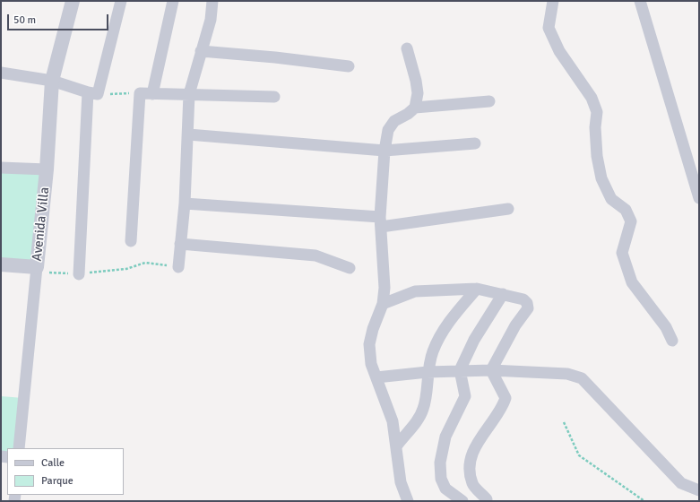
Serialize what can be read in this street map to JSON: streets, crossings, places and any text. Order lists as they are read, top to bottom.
{
  "streets": {
    "street": ["Avenida Villa"]
  },
  "legend": ["Calle", "Parque"],
  "scale_bar": "50 m"
}
